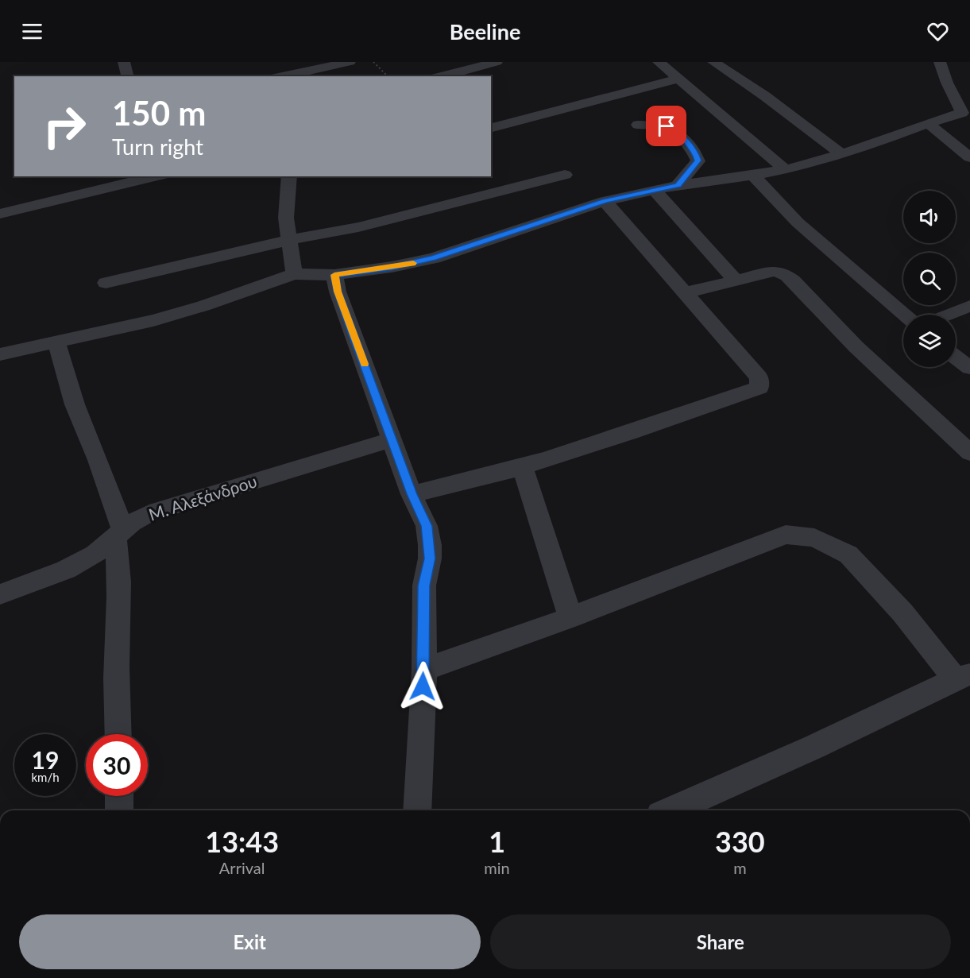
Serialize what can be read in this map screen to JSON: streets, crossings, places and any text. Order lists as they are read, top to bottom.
{
  "streets": {
    "street": ["Μ. Αλεξάνδρου"]
  },
  "page": {
    "header": "Beeline",
    "turn": ["150 m", "Turn right"],
    "speed": "19 km/h",
    "limit": "30",
    "eta": [
      "13:43",
      "Arrival",
      "1",
      "min",
      "330",
      "m"
    ],
    "buttons": ["Exit", "Share"]
  }
}
